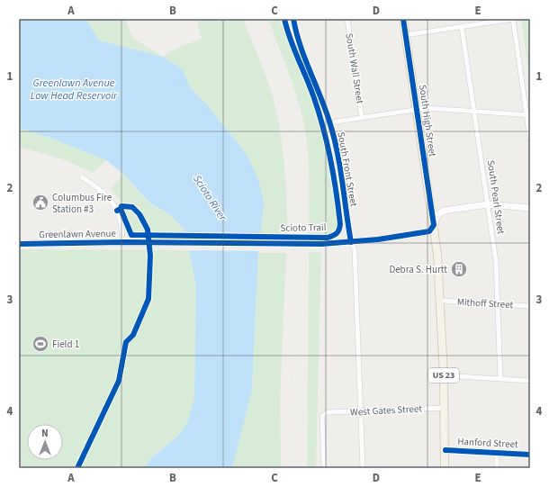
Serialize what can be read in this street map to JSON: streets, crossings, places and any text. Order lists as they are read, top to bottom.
{
  "streets": {
    "main road": ["South High Street", "Greenlawn Avenue", "US 23"],
    "street": [
      "South Wall Street",
      "South Front Street",
      "South Pearl Street",
      "Mithoff Street",
      "West Gates Street",
      "Hanford Street"
    ],
    "cycle path": ["Scioto Trail"]
  },
  "crossings": [
    ["South High Street", "Greenlawn Avenue"],
    ["South High Street", "Mithoff Street"],
    ["South High Street", "West Gates Street"],
    ["South High Street", "Hanford Street"],
    ["South Front Street", "Greenlawn Avenue"],
    ["South Front Street", "West Gates Street"],
    ["South Pearl Street", "Mithoff Street"]
  ],
  "water": ["Greenlawn Avenue Low Head Reservoir", "Scioto River"],
  "places": {
    "public building": ["Columbus Fire Station #3"],
    "building": ["Debra S. Hurtt"],
    "sports": ["Field 1"]
  },
  "north": "top",
  "grid": {
    "columns": [
      "A",
      "B",
      "C",
      "D",
      "E"
    ],
    "rows": [
      "1",
      "2",
      "3",
      "4"
    ]
  }
}
